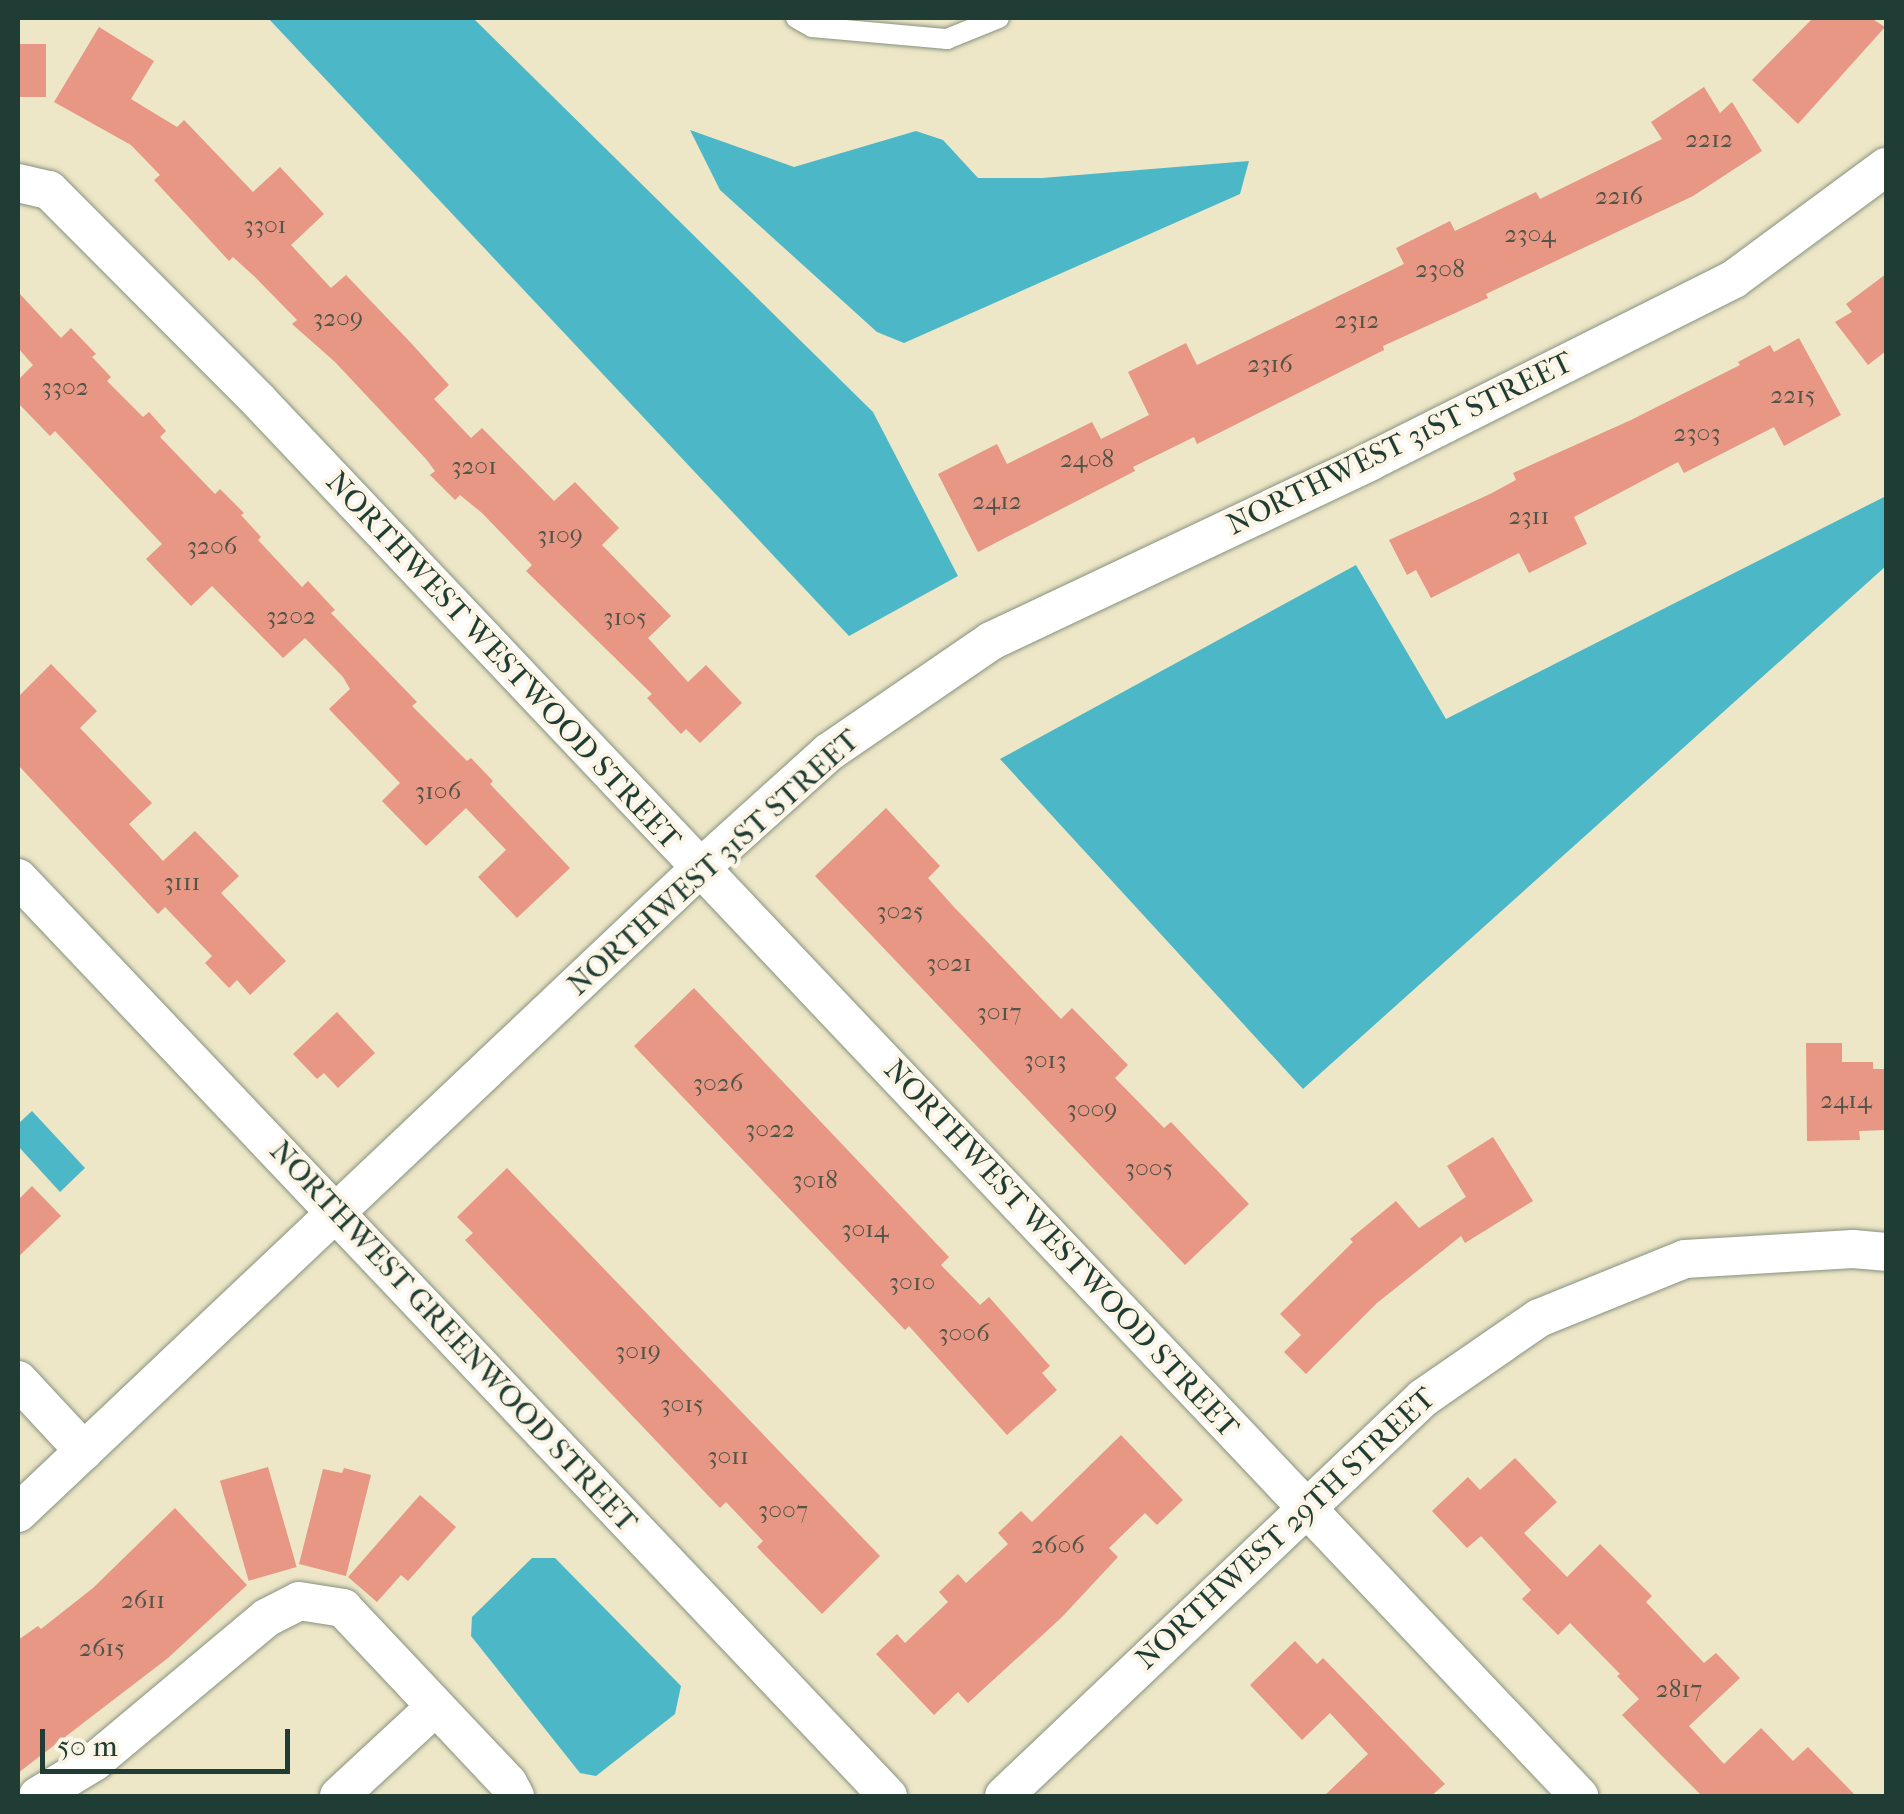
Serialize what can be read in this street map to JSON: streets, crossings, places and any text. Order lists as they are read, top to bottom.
{
  "streets": {
    "street": [
      "NORTHWEST 31ST STREET",
      "NORTHWEST WESTWOOD STREET",
      "NORTHWEST GREENWOOD STREET",
      "NORTHWEST 29TH STREET"
    ]
  },
  "crossings": [
    ["NORTHWEST 31ST STREET", "NORTHWEST WESTWOOD STREET"],
    ["NORTHWEST 31ST STREET", "NORTHWEST GREENWOOD STREET"],
    ["NORTHWEST WESTWOOD STREET", "NORTHWEST 29TH STREET"]
  ],
  "house_numbers": [
    "2212",
    "2216",
    "3301",
    "2304",
    "2308",
    "3209",
    "2312",
    "2316",
    "3302",
    "2215",
    "2303",
    "2408",
    "3201",
    "2412",
    "2311",
    "3109",
    "3206",
    "3202",
    "3105",
    "3106",
    "3111",
    "3025",
    "3021",
    "3017",
    "3013",
    "3026",
    "2414",
    "3009",
    "3022",
    "3005",
    "3018",
    "3014",
    "3010",
    "3006",
    "3019",
    "3015",
    "3011",
    "3007",
    "2606",
    "2611",
    "2615",
    "2817"
  ],
  "scale_bar": "50 m"
}
